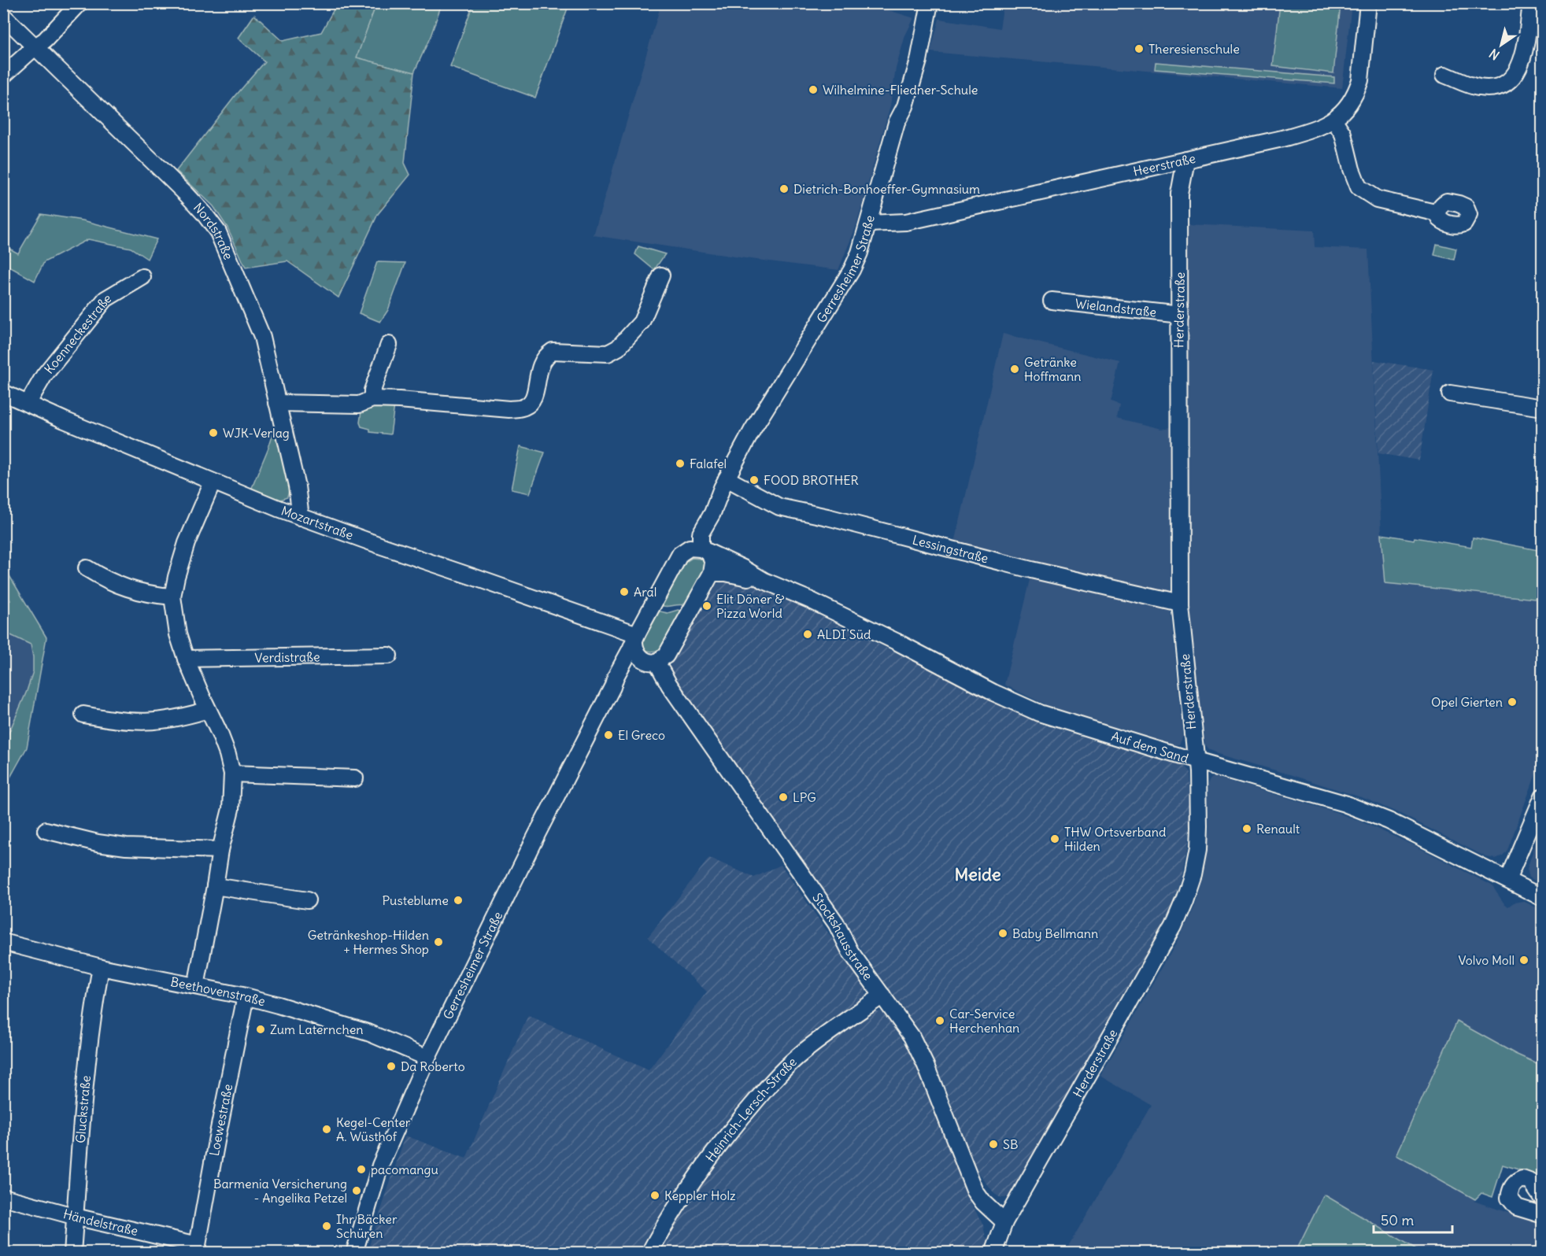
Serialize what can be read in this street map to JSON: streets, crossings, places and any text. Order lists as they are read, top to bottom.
{
  "streets": {
    "street": [
      "Heerstraße",
      "Nordstraße",
      "Gerresheimer Straße",
      "Wielandstraße",
      "Herderstraße",
      "Koenneckestraße",
      "Mozartstraße",
      "Lessingstraße",
      "Verdistraße",
      "Auf dem Sand",
      "Stockshausstraße",
      "Beethovenstraße",
      "Gluckstraße",
      "Heinrich-Lersch-Straße",
      "Loewestraße",
      "Händelstraße"
    ]
  },
  "crossings": [
    ["Heerstraße", "Gerresheimer Straße"],
    ["Heerstraße", "Herderstraße"],
    ["Nordstraße", "Mozartstraße"],
    ["Gerresheimer Straße", "Mozartstraße"],
    ["Gerresheimer Straße", "Lessingstraße"],
    ["Gerresheimer Straße", "Auf dem Sand"],
    ["Gerresheimer Straße", "Stockshausstraße"],
    ["Gerresheimer Straße", "Beethovenstraße"],
    ["Wielandstraße", "Herderstraße"],
    ["Herderstraße", "Lessingstraße"],
    ["Herderstraße", "Auf dem Sand"],
    ["Herderstraße", "Stockshausstraße"],
    ["Koenneckestraße", "Mozartstraße"],
    ["Stockshausstraße", "Heinrich-Lersch-Straße"],
    ["Beethovenstraße", "Gluckstraße"],
    ["Beethovenstraße", "Loewestraße"],
    ["Gluckstraße", "Händelstraße"],
    ["Loewestraße", "Händelstraße"]
  ],
  "districts": ["Meide"],
  "places": [
    "Theresienschule",
    "Wilhelmine-Fliedner-Schule",
    "Dietrich-Bonhoeffer-Gymnasium",
    "Getränke Hoffmann",
    "WJK-Verlag",
    "Falafel",
    "FOOD BROTHER",
    "Aral",
    "Elit Döner & Pizza World",
    "ALDI Süd",
    "Opel Gierten",
    "El Greco",
    "LPG",
    "Renault",
    "THW Ortsverband Hilden",
    "Pusteblume",
    "Baby Bellmann",
    "Getränkeshop-Hilden + Hermes Shop",
    "Volvo Moll",
    "Car-Service Herchenhan",
    "Zum Laternchen",
    "Da Roberto",
    "Kegel-Center A. Wüsthof",
    "SB",
    "pacomangu",
    "Barmenia Versicherung - Angelika Petzel",
    "Keppler Holz",
    "Ihr Bäcker Schüren"
  ],
  "scale_bar": "50 m",
  "north": "bottom left"
}
